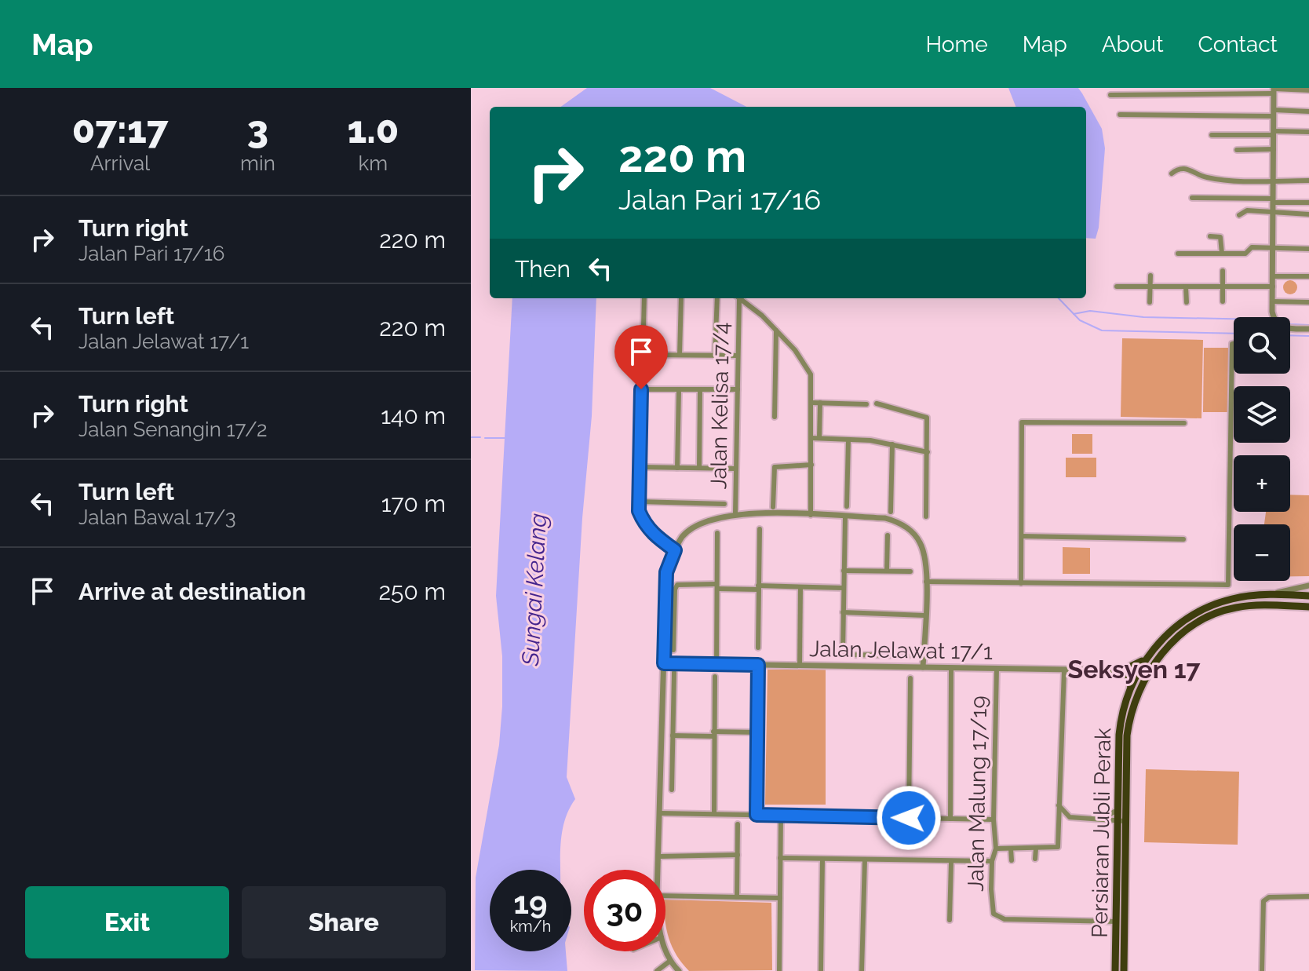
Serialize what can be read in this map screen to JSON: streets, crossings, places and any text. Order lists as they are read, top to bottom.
{
  "streets": {
    "main road": ["Persiaran Jubli Perak"],
    "street": ["Jalan Kelisa 17/4", "Jalan Jelawat 17/1", "Jalan Malung 17/19"]
  },
  "crossings": [
    ["Jalan Jelawat 17/1", "Jalan Malung 17/19"],
    ["Jalan Jelawat 17/1", "Persiaran Jubli Perak"],
    ["Jalan Malung 17/19", "Persiaran Jubli Perak"]
  ],
  "districts": ["Seksyen 17"],
  "water": ["Sungai Kelang"],
  "page": {
    "header": "Map",
    "nav": [
      "Home",
      "Map",
      "About",
      "Contact"
    ],
    "eta": [
      "07:17",
      "Arrival",
      "3",
      "min",
      "1.0",
      "km"
    ],
    "turn": ["220 m", "Jalan Pari 17/16"],
    "list": [
      {
        "name": "Turn right",
        "note": "Jalan Pari 17/16",
        "value": "220 m"
      },
      {
        "name": "Turn left",
        "note": "Jalan Jelawat 17/1",
        "value": "220 m"
      },
      {
        "name": "Turn right",
        "note": "Jalan Senangin 17/2",
        "value": "140 m"
      },
      {
        "name": "Turn left",
        "note": "Jalan Bawal 17/3",
        "value": "170 m"
      },
      {
        "name": "Arrive at destination",
        "value": "250 m"
      }
    ],
    "then": "Then",
    "map_buttons": ["+", "−"],
    "speed": "19 km/h",
    "limit": "30",
    "buttons": ["Exit", "Share"]
  }
}
